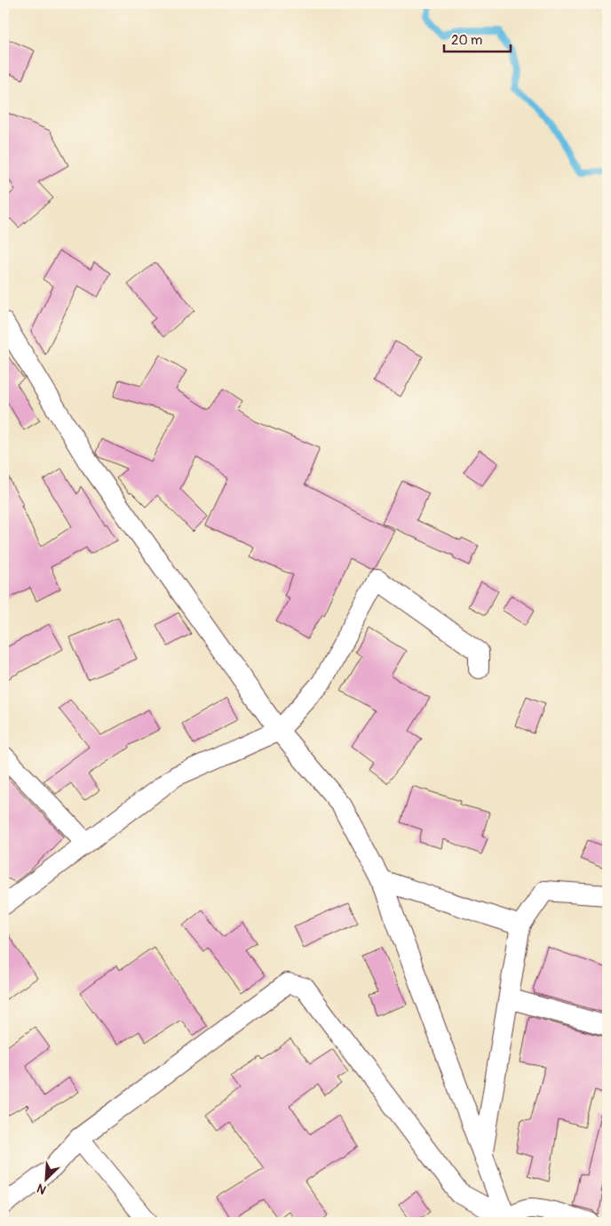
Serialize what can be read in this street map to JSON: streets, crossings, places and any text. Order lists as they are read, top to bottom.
{
  "scale_bar": "20 m",
  "north": "bottom left"
}
